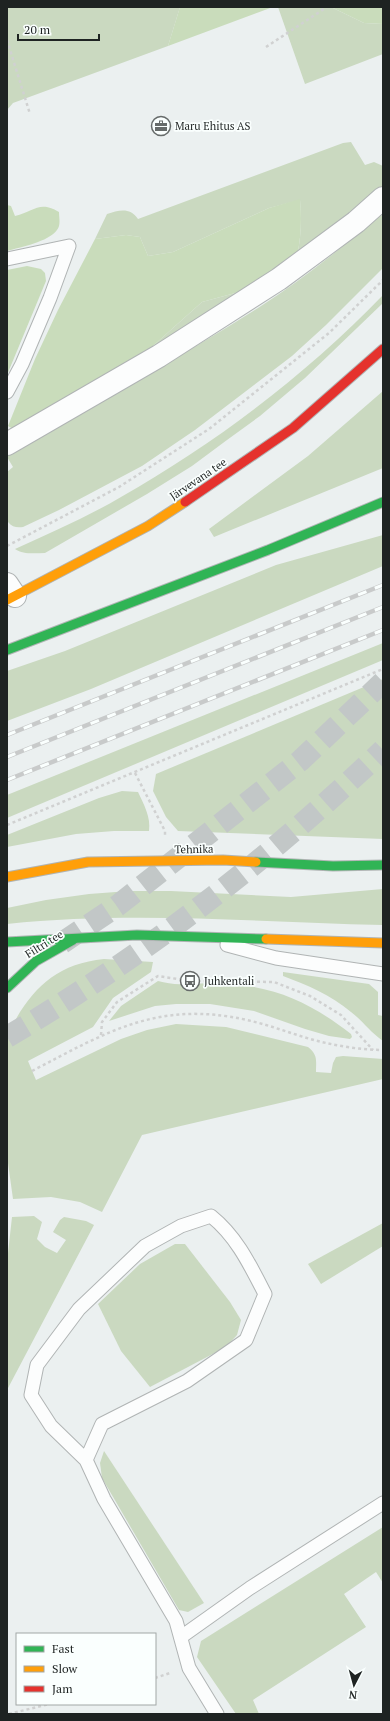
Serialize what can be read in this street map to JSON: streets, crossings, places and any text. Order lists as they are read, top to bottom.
{
  "streets": {
    "main road": ["Järvevana tee", "Tehnika", "Filtri tee"]
  },
  "places": {
    "office": ["Maru Ehitus AS"],
    "bus stop": ["Juhkentali"]
  },
  "legend": ["Fast", "Slow", "Jam"],
  "scale_bar": "20 m",
  "north": "bottom"
}
